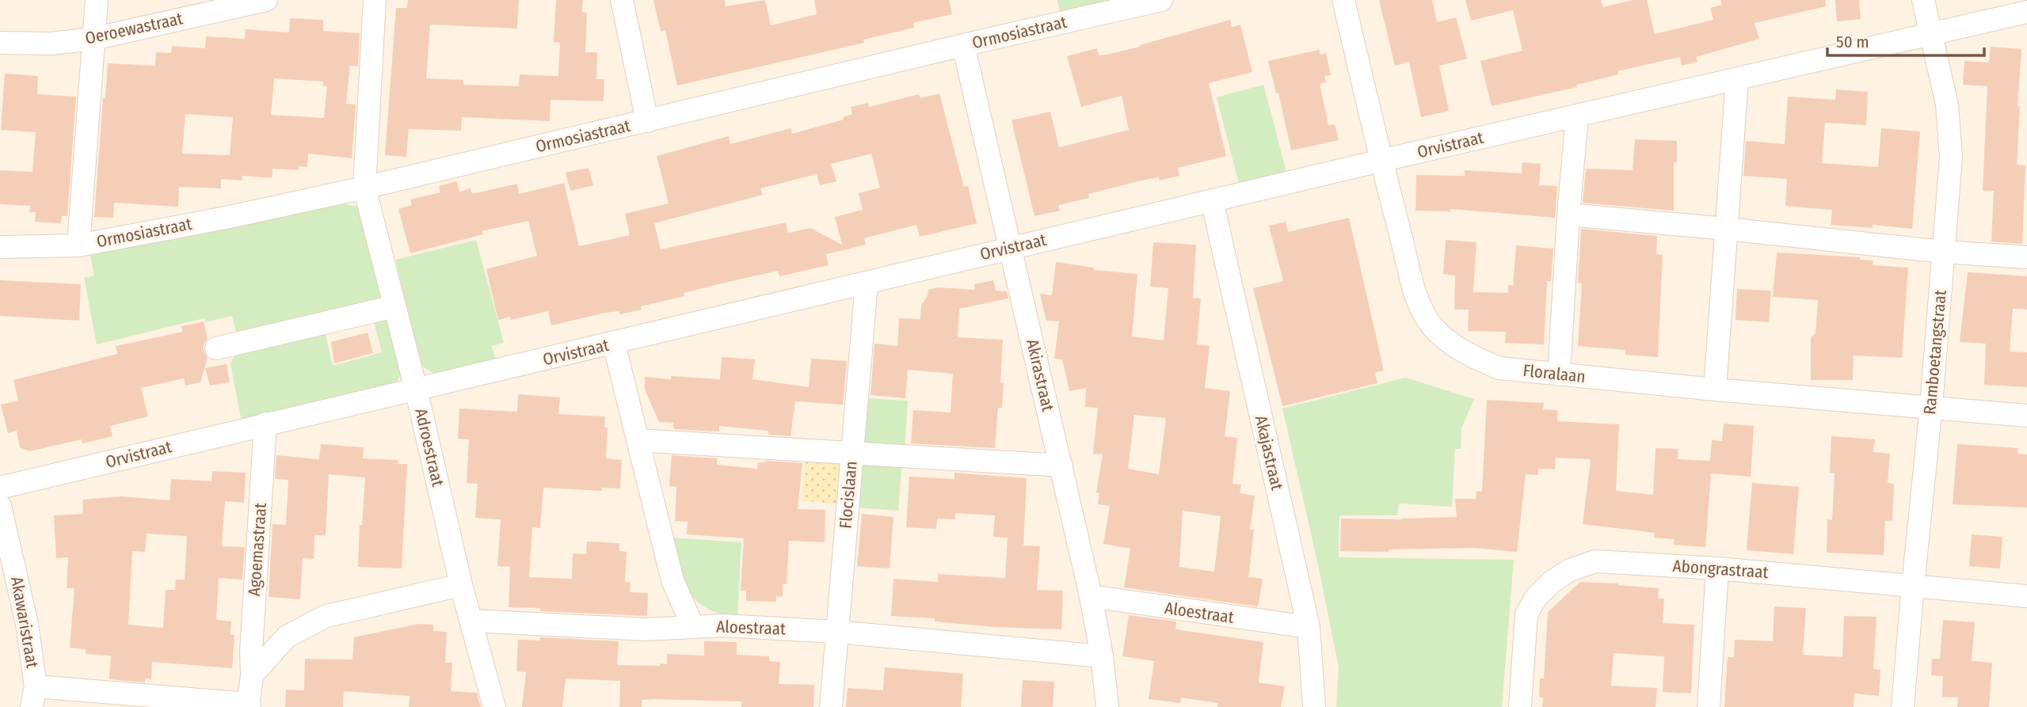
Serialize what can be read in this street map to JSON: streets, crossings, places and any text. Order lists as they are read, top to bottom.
{
  "streets": {
    "street": [
      "Oeroewastraat",
      "Ormosiastraat",
      "Orvistraat",
      "Ramboetangstraat",
      "Floralaan",
      "Akirastraat",
      "Adroestraat",
      "Akajastraat",
      "Flocislaan",
      "Agoemastraat",
      "Abongrastraat",
      "Aloestraat",
      "Akawaristraat"
    ]
  },
  "crossings": [
    ["Ormosiastraat", "Akirastraat"],
    ["Ormosiastraat", "Adroestraat"],
    ["Orvistraat", "Ramboetangstraat"],
    ["Orvistraat", "Floralaan"],
    ["Orvistraat", "Akirastraat"],
    ["Orvistraat", "Adroestraat"],
    ["Orvistraat", "Akajastraat"],
    ["Orvistraat", "Flocislaan"],
    ["Orvistraat", "Agoemastraat"],
    ["Orvistraat", "Aloestraat"],
    ["Ramboetangstraat", "Floralaan"],
    ["Ramboetangstraat", "Abongrastraat"],
    ["Akirastraat", "Aloestraat"],
    ["Akajastraat", "Aloestraat"],
    ["Flocislaan", "Aloestraat"]
  ],
  "scale_bar": "50 m"
}
